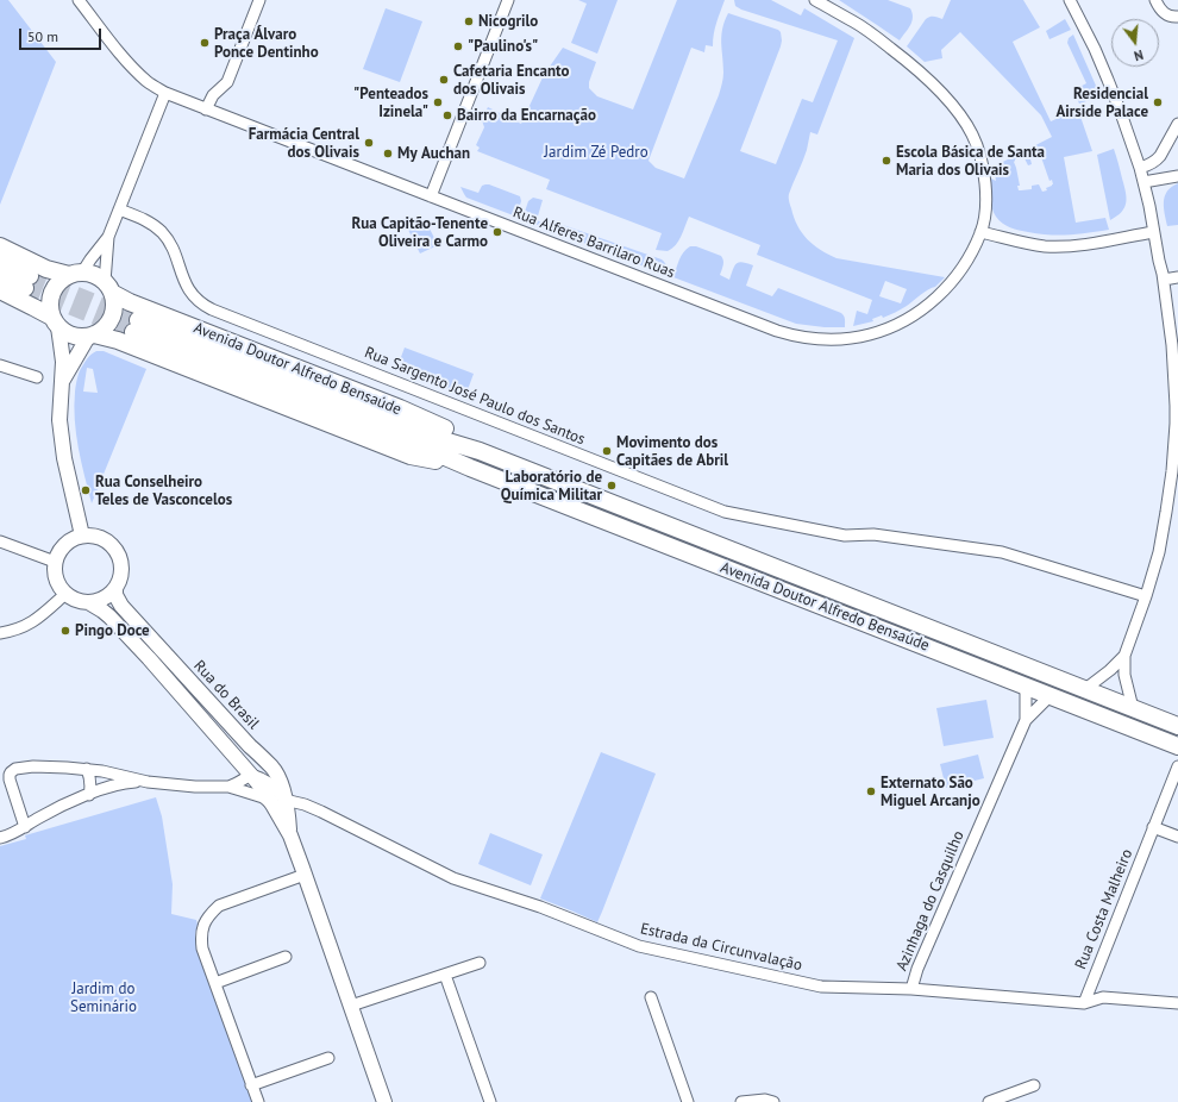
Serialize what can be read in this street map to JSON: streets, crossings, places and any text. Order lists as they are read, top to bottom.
{
  "streets": {
    "highway": ["Avenida Doutor Alfredo Bensaúde"],
    "main road": ["Rua do Brasil"],
    "street": [
      "Rua Alferes Barrilaro Ruas",
      "Rua Sargento José Paulo dos Santos",
      "Azinhaga do Casquilho",
      "Rua Costa Malheiro",
      "Estrada da Circunvalação"
    ]
  },
  "crossings": [
    ["Avenida Doutor Alfredo Bensaúde", "Azinhaga do Casquilho"],
    ["Rua do Brasil", "Estrada da Circunvalação"],
    ["Azinhaga do Casquilho", "Estrada da Circunvalação"],
    ["Rua Costa Malheiro", "Estrada da Circunvalação"]
  ],
  "parks": ["Jardim Zé Pedro", "Jardim do Seminário"],
  "places": [
    "Nicogrilo",
    "Praça Álvaro Ponce Dentinho",
    "\"Paulino's\"",
    "Cafetaria Encanto dos Olivais",
    "\"Penteados Izinela\"",
    "Residencial Airside Palace",
    "Bairro da Encarnação",
    "Farmácia Central dos Olivais",
    "My Auchan",
    "Escola Básica de Santa Maria dos Olivais",
    "Rua Capitão-Tenente Oliveira e Carmo",
    "Movimento dos Capitães de Abril",
    "Laboratório de Química Militar",
    "Rua Conselheiro Teles de Vasconcelos",
    "Pingo Doce",
    "Externato São Miguel Arcanjo"
  ],
  "scale_bar": "50 m",
  "north": "bottom"
}
